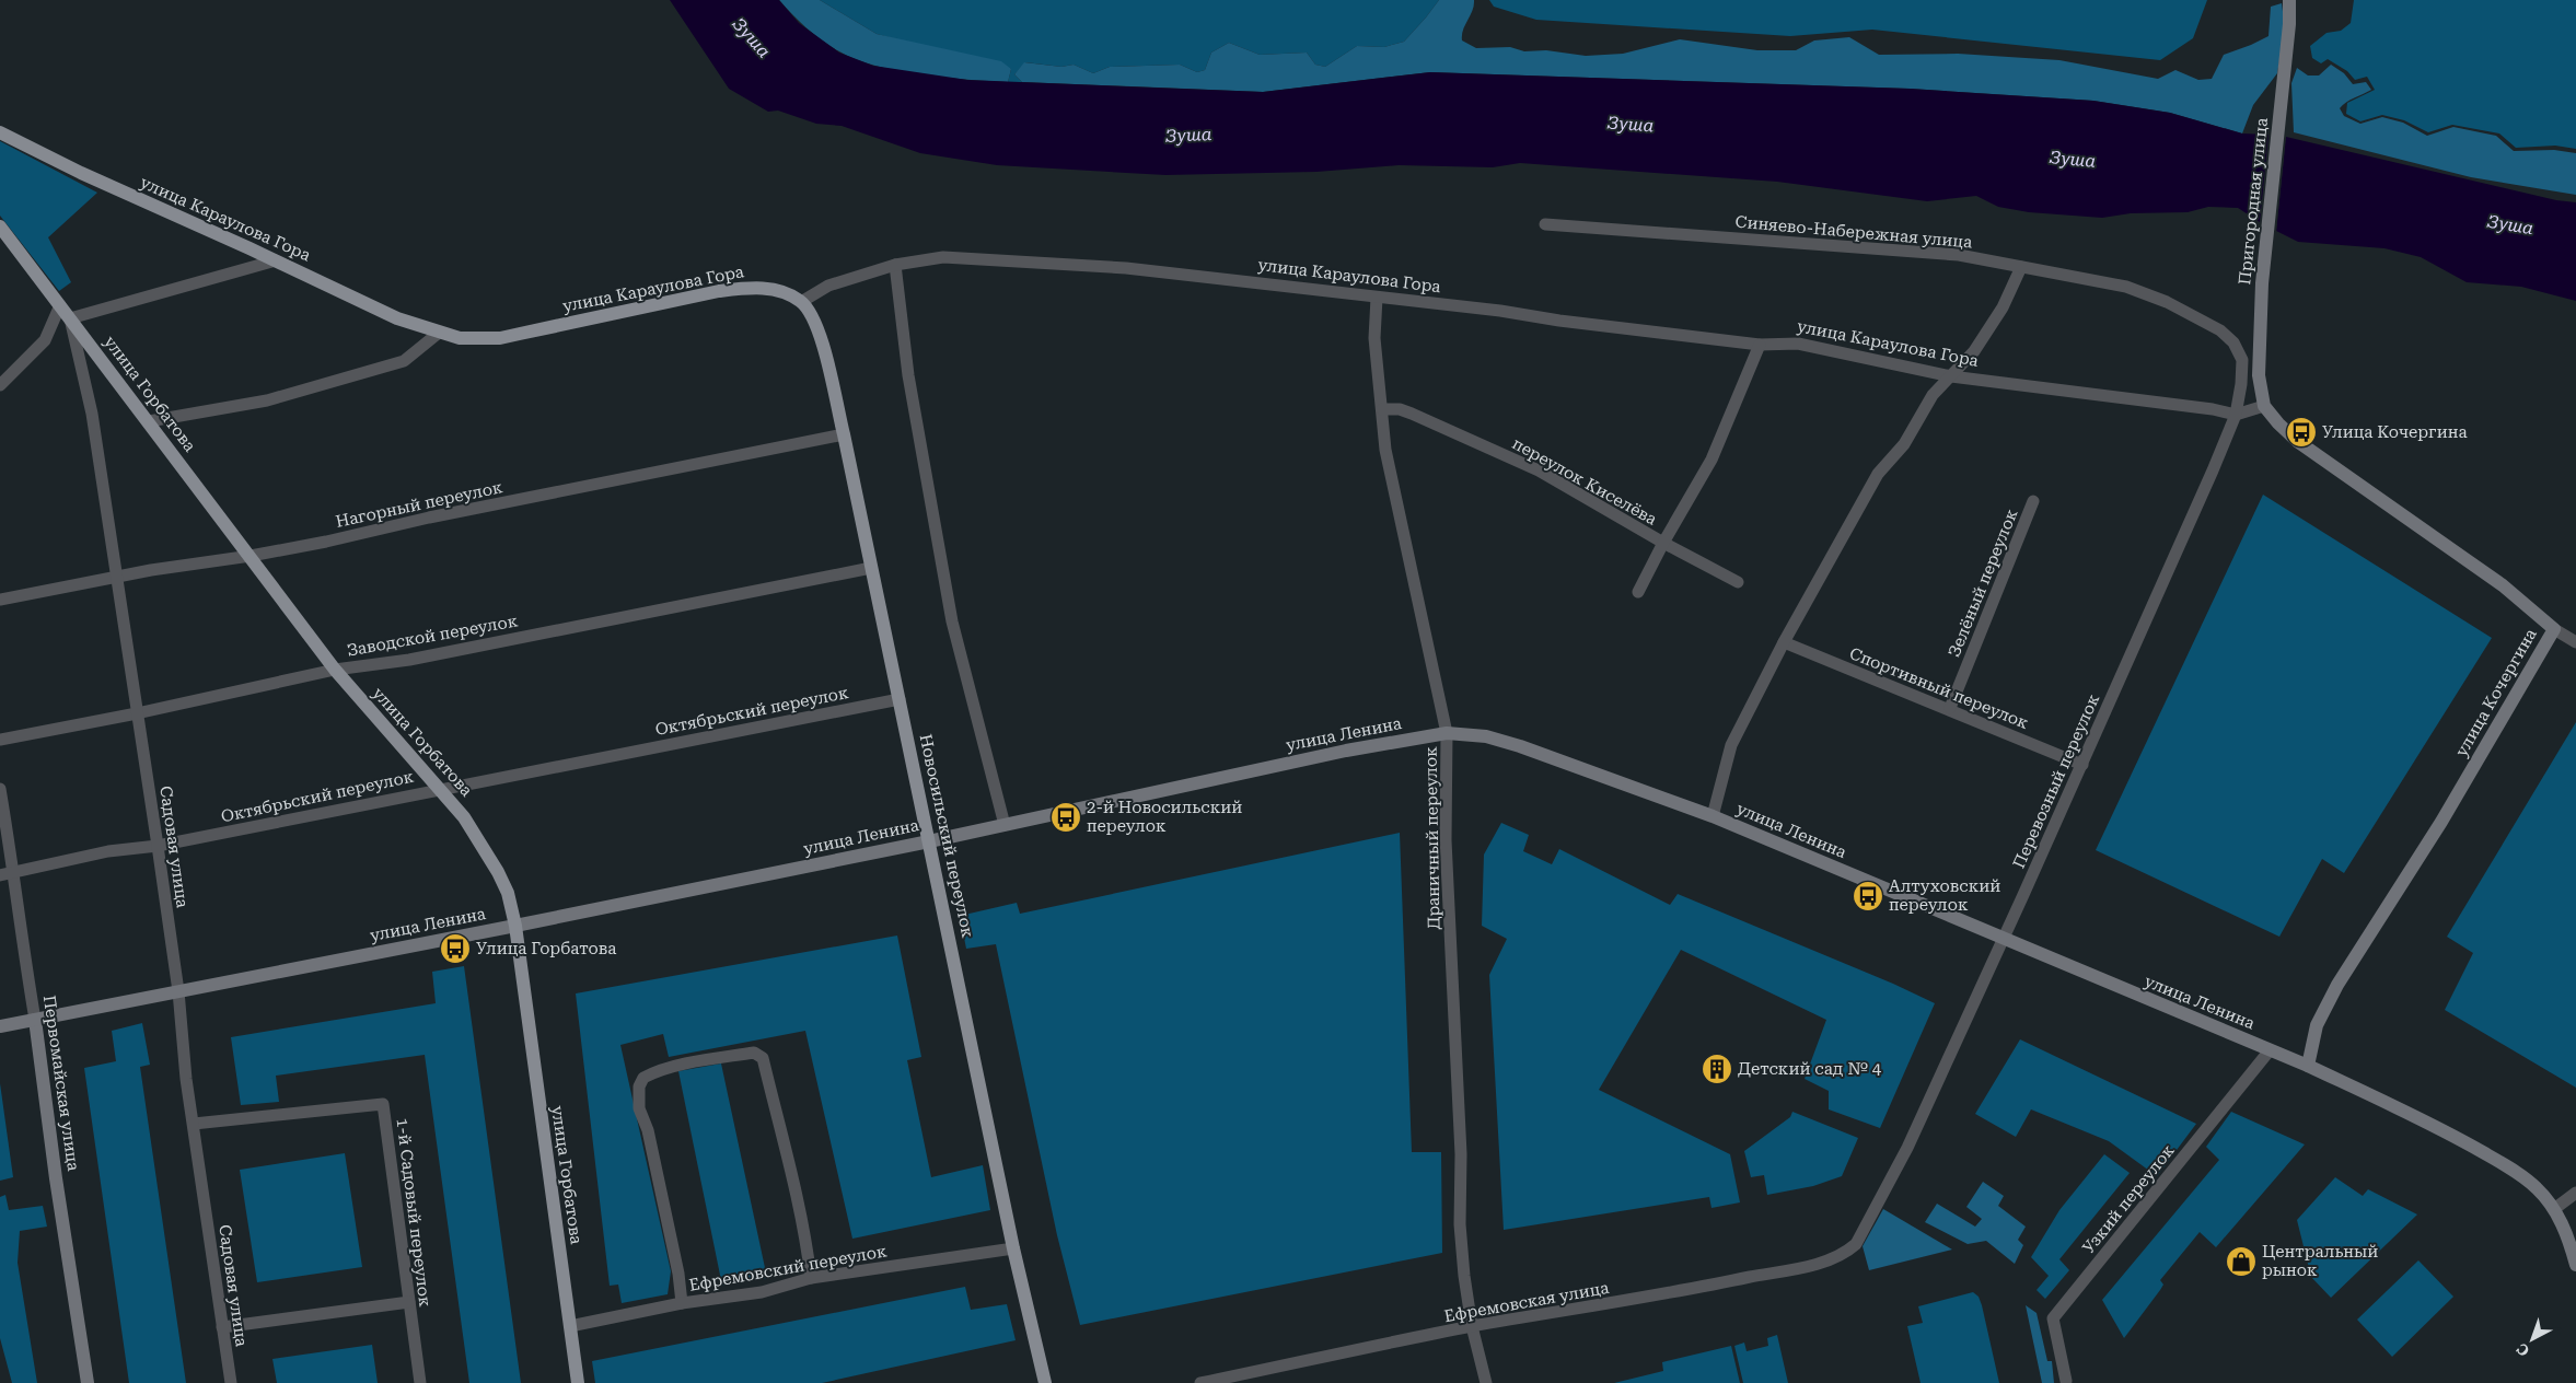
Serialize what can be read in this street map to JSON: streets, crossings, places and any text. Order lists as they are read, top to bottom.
{
  "streets": {
    "main road": [
      "Пригородная улица",
      "улица Караулова Гора",
      "улица Горбатова",
      "улица Кочергина",
      "улица Ленина",
      "Новосильский переулок",
      "Первомайская улица"
    ],
    "street": [
      "Синяево-Набережная улица",
      "переулок Киселёва",
      "Нагорный переулок",
      "Зелёный переулок",
      "Заводской переулок",
      "Спортивный переулок",
      "Октябрьский переулок",
      "Перевозный переулок",
      "Драничный переулок",
      "Садовая улица",
      "Узкий переулок",
      "1-й Садовый переулок",
      "Ефремовский переулок",
      "Ефремовская улица"
    ]
  },
  "crossings": [
    ["Пригородная улица", "улица Караулова Гора"],
    ["Пригородная улица", "улица Кочергина"],
    ["улица Караулова Гора", "Синяево-Набережная улица"],
    ["улица Караулова Гора", "улица Кочергина"],
    ["улица Караулова Гора", "Перевозный переулок"],
    ["улица Караулова Гора", "Новосильский переулок"],
    ["улица Караулова Гора", "Драничный переулок"],
    ["Синяево-Набережная улица", "Перевозный переулок"],
    ["улица Горбатова", "Нагорный переулок"],
    ["улица Горбатова", "Заводской переулок"],
    ["улица Горбатова", "Октябрьский переулок"],
    ["улица Горбатова", "улица Ленина"],
    ["улица Горбатова", "Садовая улица"],
    ["улица Горбатова", "Ефремовский переулок"],
    ["переулок Киселёва", "Драничный переулок"],
    ["Нагорный переулок", "Новосильский переулок"],
    ["Нагорный переулок", "Садовая улица"],
    ["Зелёный переулок", "Спортивный переулок"],
    ["Заводской переулок", "Новосильский переулок"],
    ["Заводской переулок", "Садовая улица"],
    ["Спортивный переулок", "Перевозный переулок"],
    ["улица Кочергина", "улица Ленина"],
    ["Октябрьский переулок", "Новосильский переулок"],
    ["Октябрьский переулок", "Садовая улица"],
    ["Октябрьский переулок", "Первомайская улица"],
    ["улица Ленина", "Перевозный переулок"],
    ["улица Ленина", "Новосильский переулок"],
    ["улица Ленина", "Драничный переулок"],
    ["улица Ленина", "Садовая улица"],
    ["улица Ленина", "Первомайская улица"],
    ["улица Ленина", "Узкий переулок"],
    ["Перевозный переулок", "Ефремовская улица"],
    ["Новосильский переулок", "Ефремовский переулок"],
    ["Драничный переулок", "Ефремовская улица"],
    ["Садовая улица", "1-й Садовый переулок"]
  ],
  "water": ["Зуша"],
  "places": {
    "bus stop": [
      "Улица Кочергина",
      "2-й Новосильский переулок",
      "Алтуховский переулок",
      "Улица Горбатова"
    ],
    "building": ["Детский сад № 4"],
    "shop": ["Центральный рынок"]
  },
  "north": "bottom left"
}
